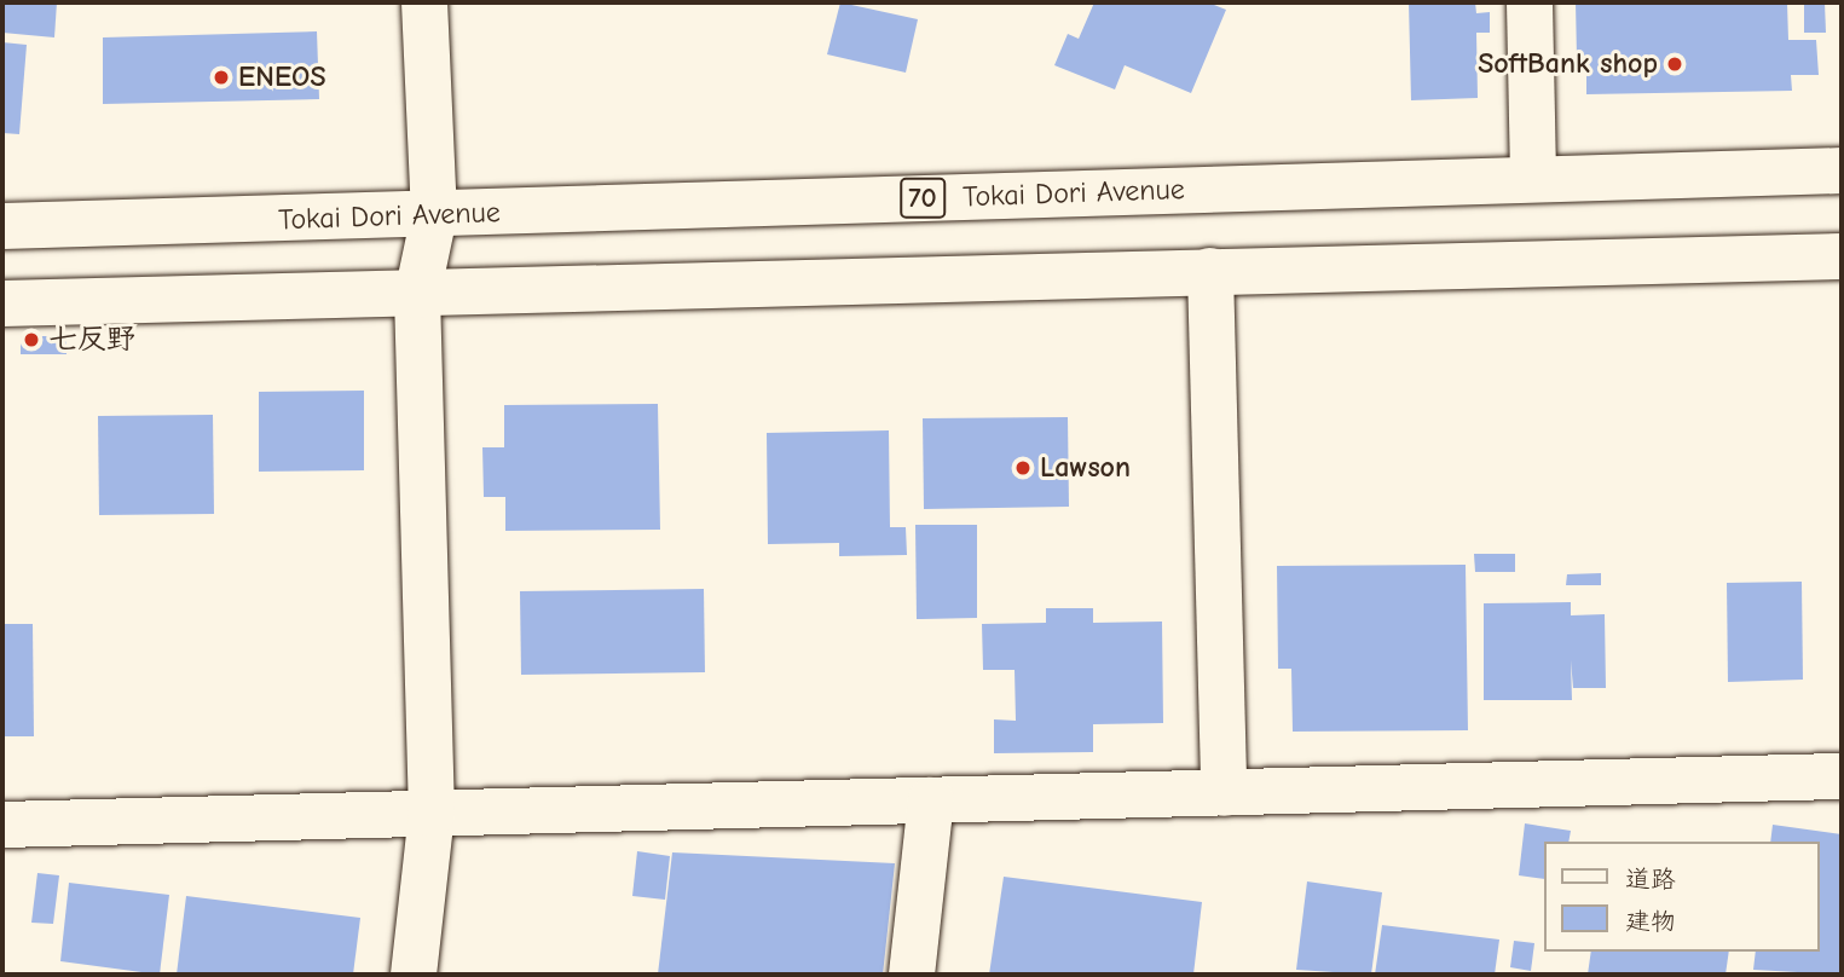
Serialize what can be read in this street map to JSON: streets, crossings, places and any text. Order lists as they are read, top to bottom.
{
  "streets": {
    "street": ["Tokai Dori Avenue", "70"]
  },
  "places": [
    "SoftBank shop",
    "ENEOS",
    "七反野",
    "Lawson"
  ],
  "legend": ["道路", "建物"]
}
